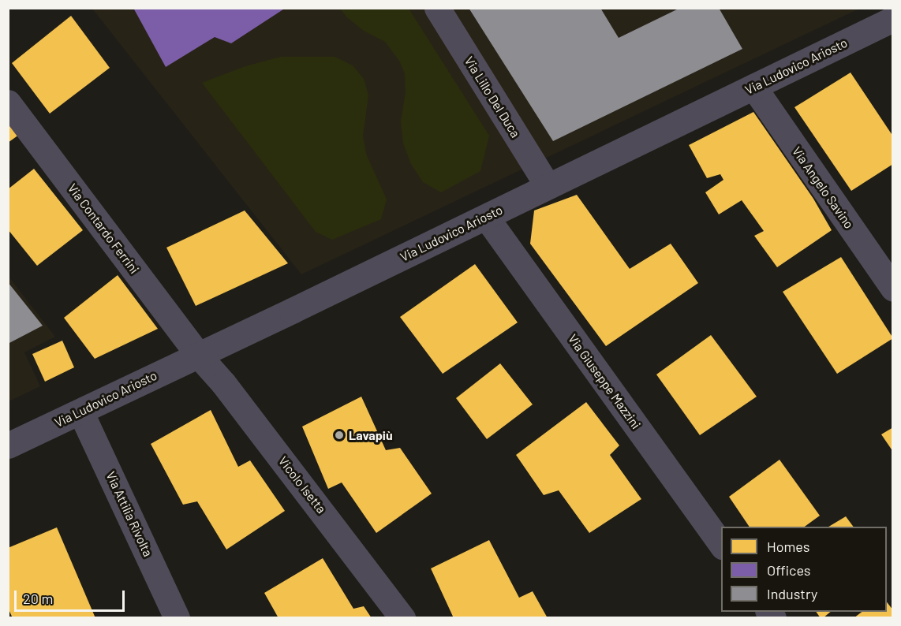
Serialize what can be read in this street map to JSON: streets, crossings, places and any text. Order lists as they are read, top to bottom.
{
  "streets": {
    "street": [
      "Via Ludovico Ariosto",
      "Via Lillo Del Duca",
      "Via Angelo Savino",
      "Via Contardo Ferrini",
      "Via Giuseppe Mazzini",
      "Vicolo Isetta",
      "Via Attilia Rivolta"
    ]
  },
  "crossings": [
    ["Via Ludovico Ariosto", "Via Lillo Del Duca"],
    ["Via Ludovico Ariosto", "Via Angelo Savino"],
    ["Via Ludovico Ariosto", "Via Contardo Ferrini"],
    ["Via Ludovico Ariosto", "Via Giuseppe Mazzini"],
    ["Via Ludovico Ariosto", "Vicolo Isetta"],
    ["Via Ludovico Ariosto", "Via Attilia Rivolta"],
    ["Via Contardo Ferrini", "Vicolo Isetta"]
  ],
  "places": ["Lavapiù"],
  "legend": ["Homes", "Offices", "Industry"],
  "scale_bar": "20 m"
}
